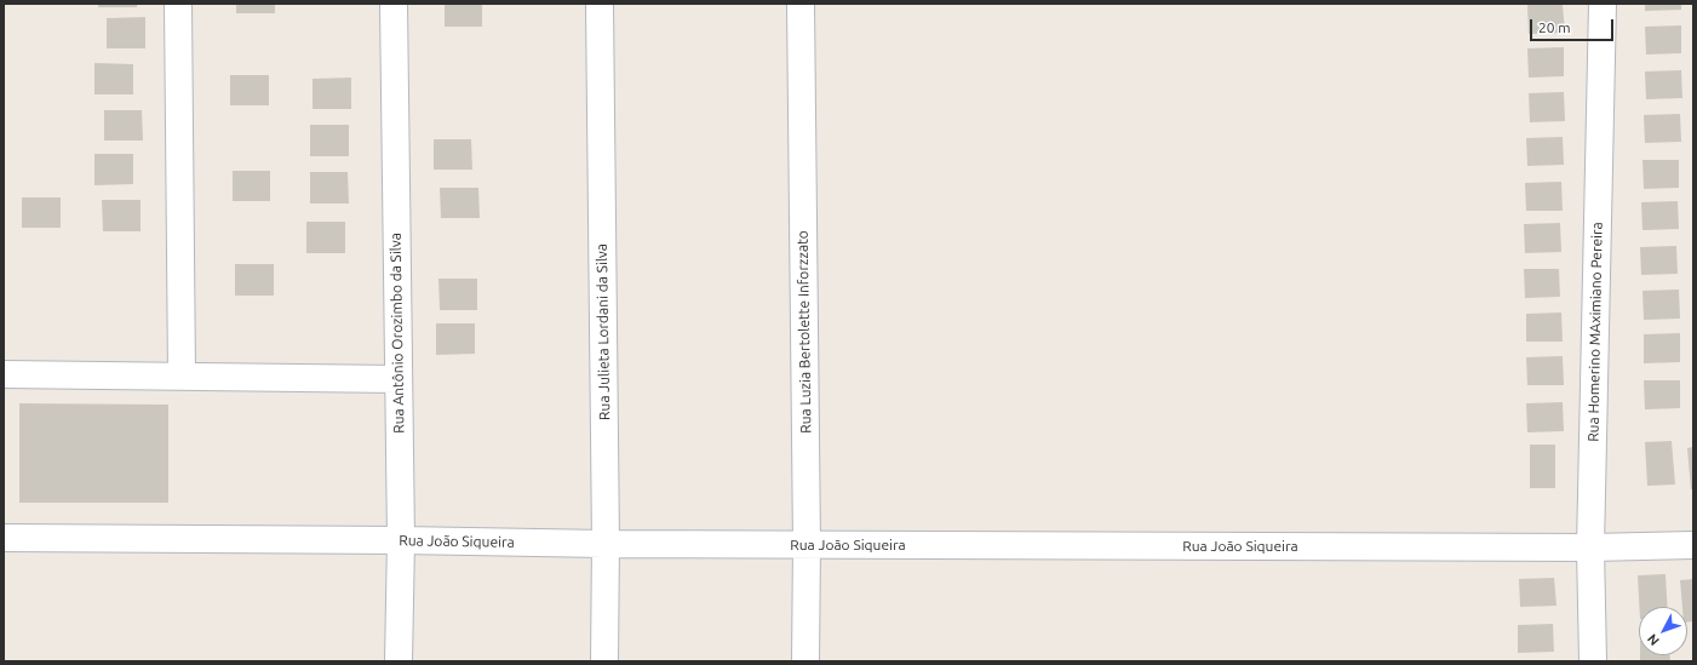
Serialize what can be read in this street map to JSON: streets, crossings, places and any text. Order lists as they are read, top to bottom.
{
  "streets": {
    "street": [
      "Rua Julieta Lordani da Silva",
      "Rua Luzia Bertolette Inforzzato",
      "Rua Homerino MAximiano Pereira",
      "Rua Antônio Orozimbo da Silva",
      "Rua João Siqueira"
    ]
  },
  "crossings": [
    ["Rua Julieta Lordani da Silva", "Rua João Siqueira"],
    ["Rua Luzia Bertolette Inforzzato", "Rua João Siqueira"],
    ["Rua Homerino MAximiano Pereira", "Rua João Siqueira"],
    ["Rua Antônio Orozimbo da Silva", "Rua João Siqueira"]
  ],
  "scale_bar": "20 m",
  "north": "bottom left"
}
